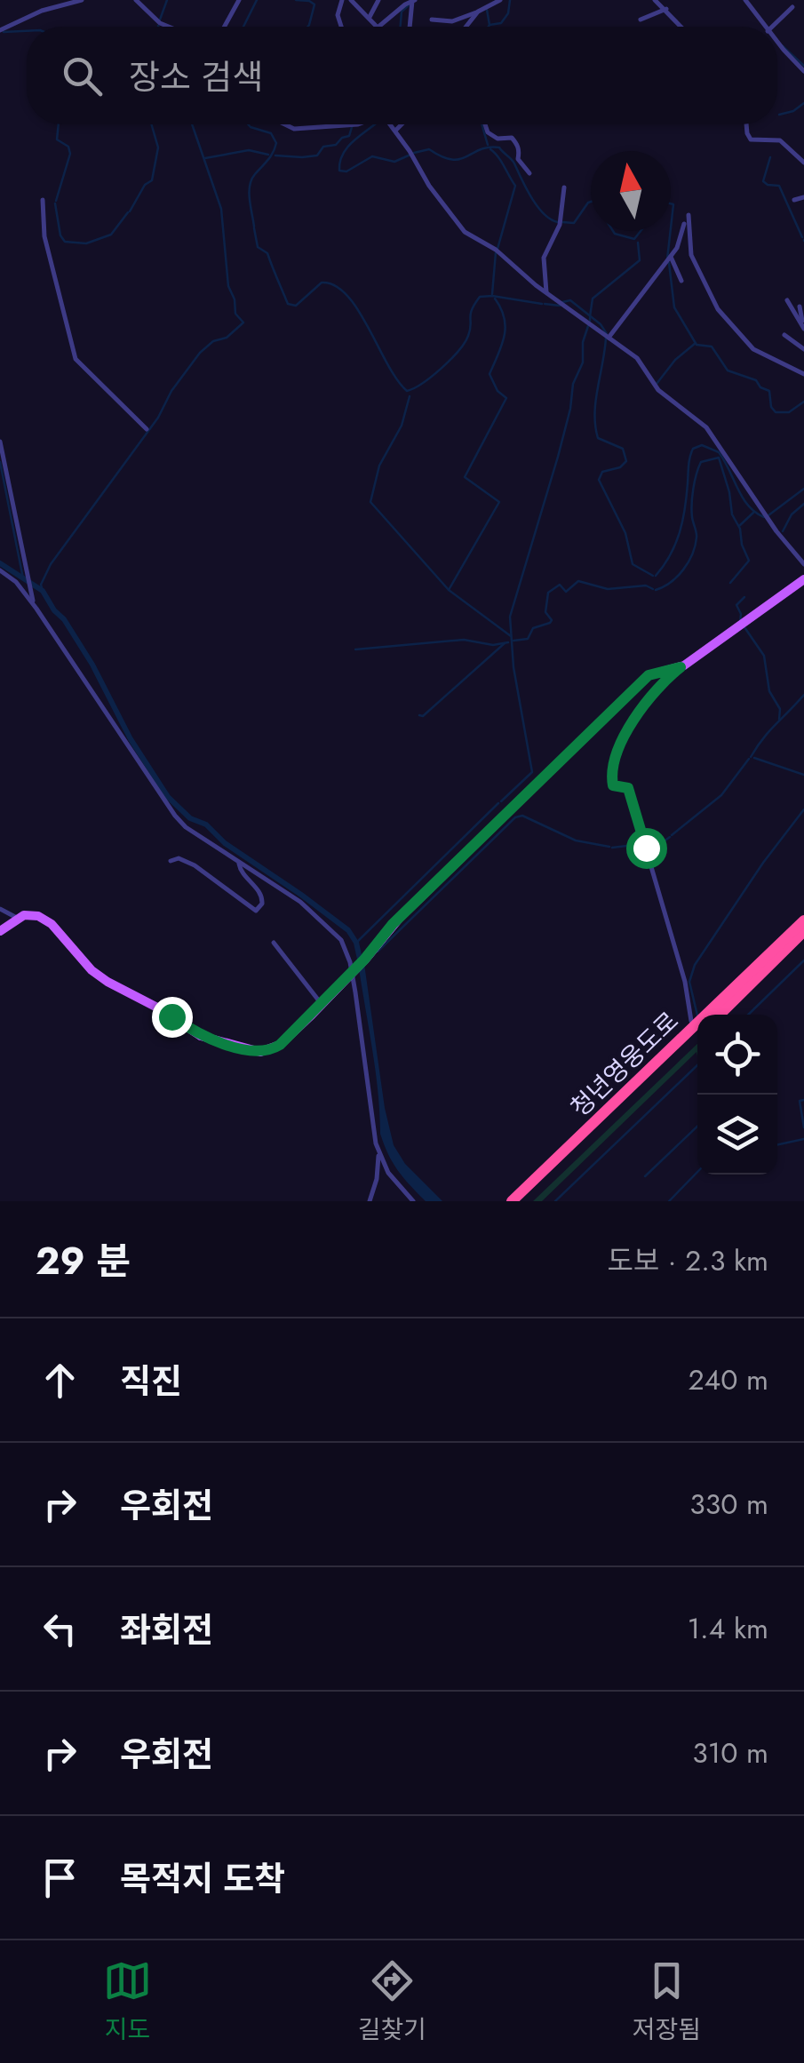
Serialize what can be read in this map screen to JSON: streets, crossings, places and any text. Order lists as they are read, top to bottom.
{
  "streets": {
    "highway": ["청년영웅도로"]
  },
  "north": "top",
  "page": {
    "search": "장소 검색",
    "heading": ["29 분", "도보 · 2.3 km"],
    "list": [
      ["직진", "240 m"],
      ["우회전", "330 m"],
      ["좌회전", "1.4 km"],
      ["우회전", "310 m"],
      "목적지 도착"
    ],
    "nav": ["지도", "길찾기", "저장됨"]
  }
}
